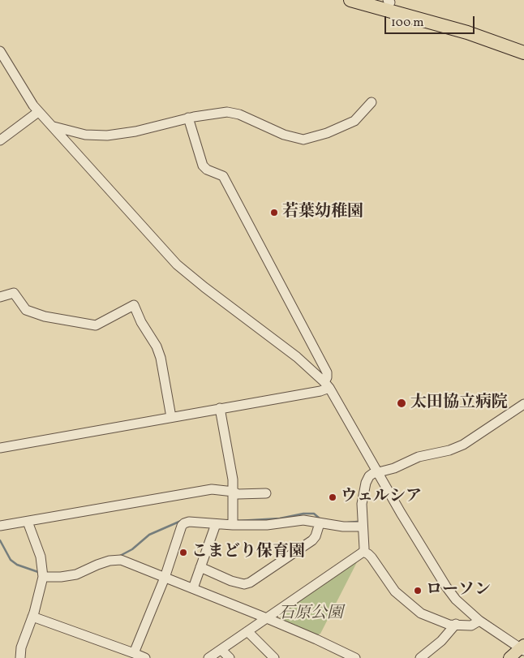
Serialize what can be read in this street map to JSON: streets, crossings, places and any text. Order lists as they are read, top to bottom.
{
  "parks": ["石原公園"],
  "places": [
    "若葉幼稚園",
    "太田協立病院",
    "ウェルシア",
    "こまどり保育園",
    "ローソン"
  ],
  "scale_bar": "100 m"
}
